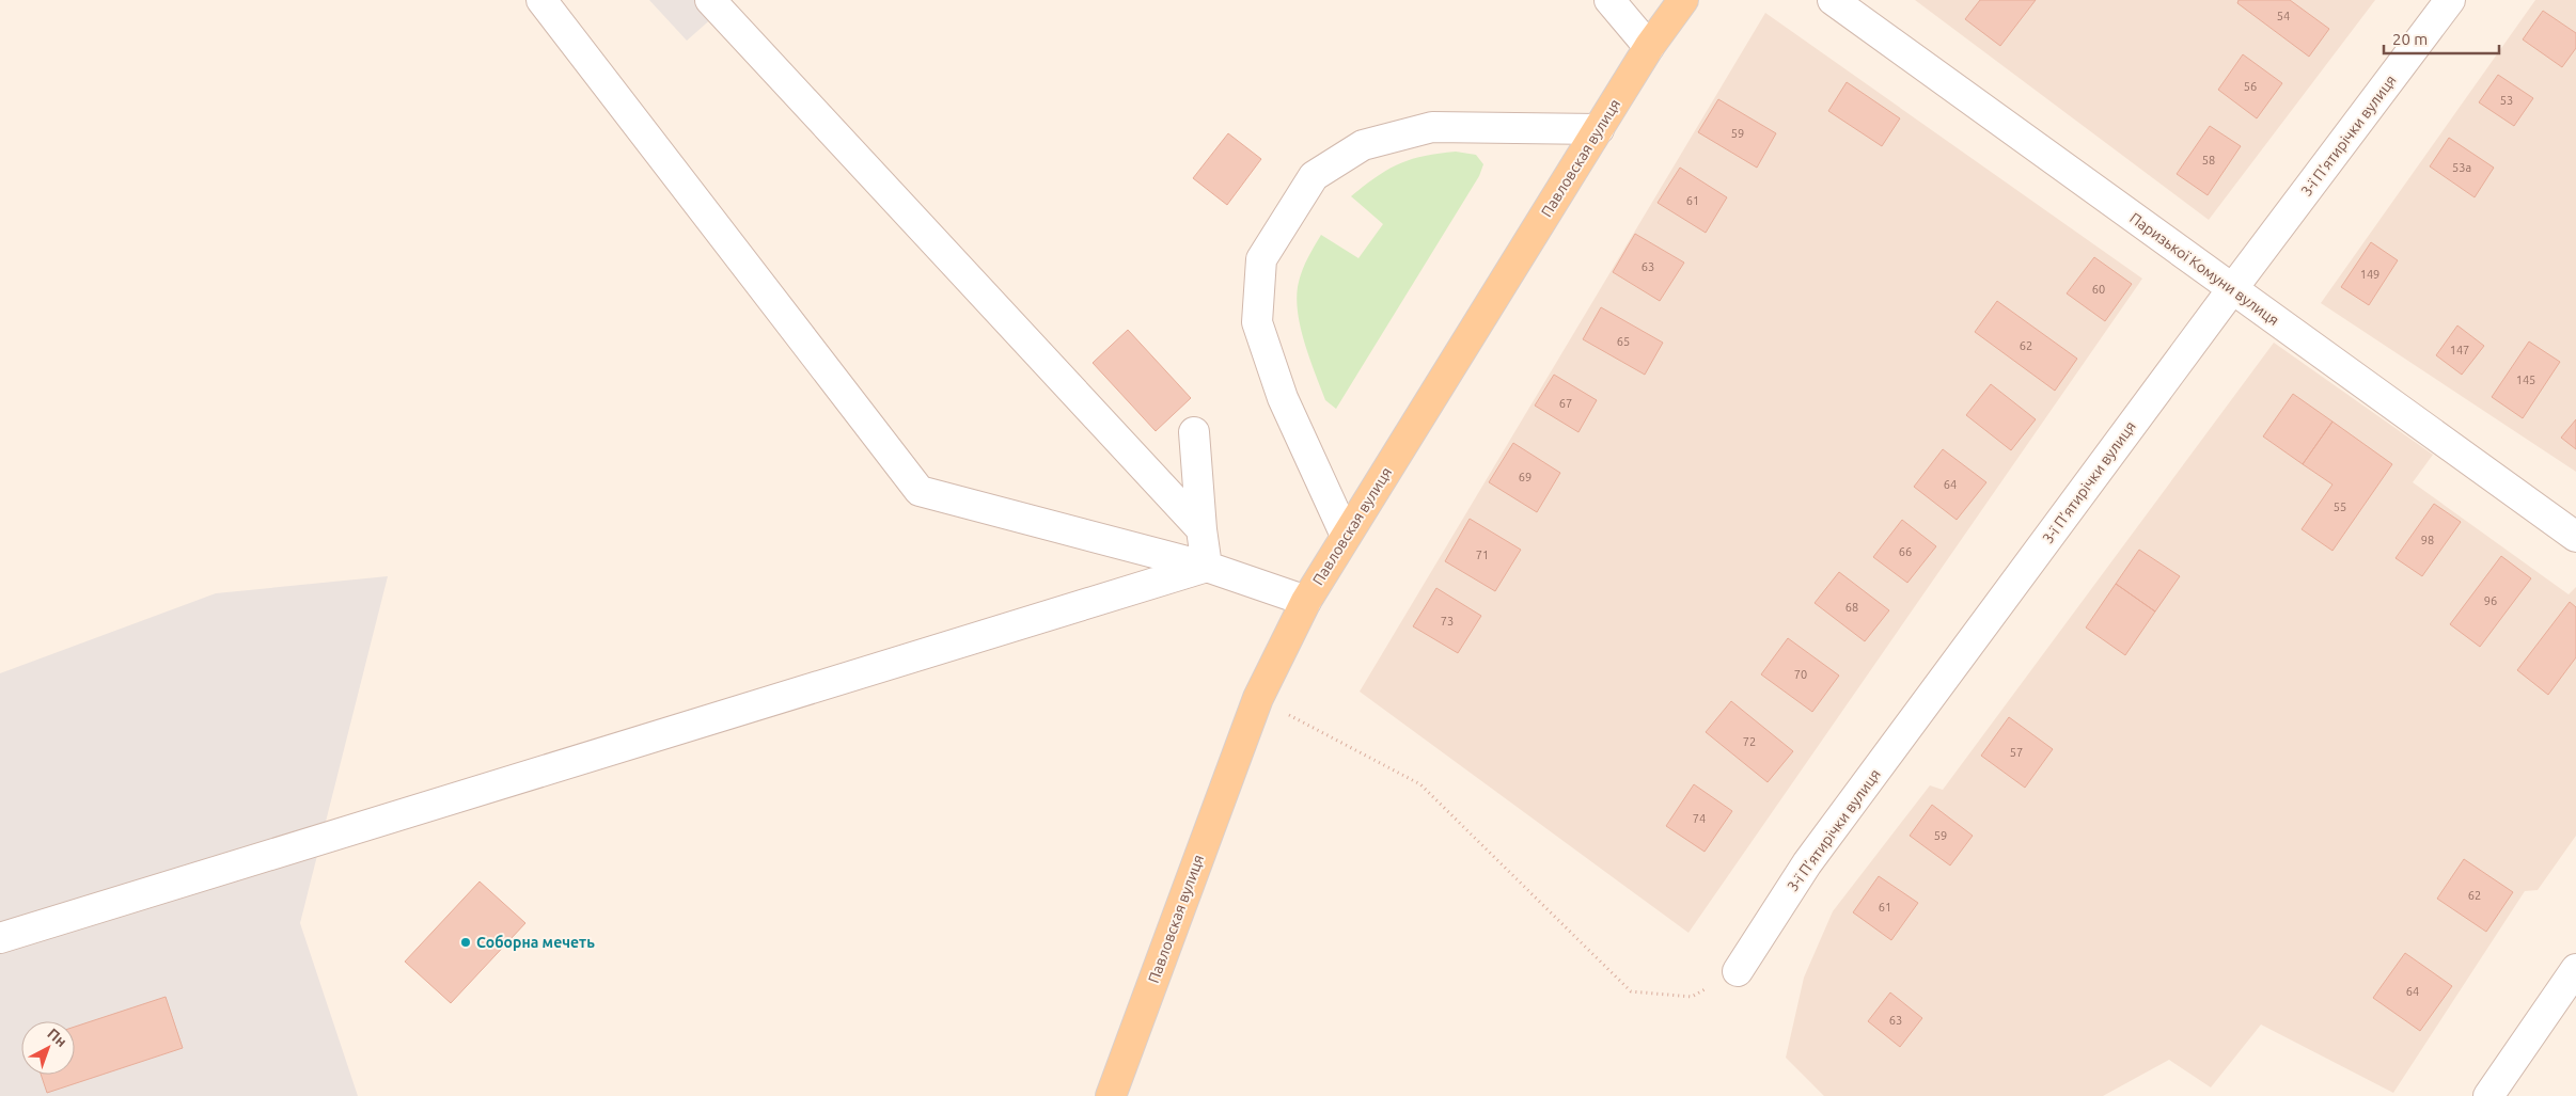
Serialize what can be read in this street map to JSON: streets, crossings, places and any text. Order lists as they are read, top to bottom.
{
  "streets": {
    "main road": ["Павловская вулиця"],
    "street": ["3-ї П’ятирічки вулиця", "Паризької Комуни вулиця"]
  },
  "crossings": [
    ["3-ї П’ятирічки вулиця", "Паризької Комуни вулиця"]
  ],
  "places": ["Соборна мечеть"],
  "house_numbers": [
    "54",
    "56",
    "53",
    "59",
    "58",
    "53а",
    "61",
    "63",
    "149",
    "60",
    "65",
    "62",
    "147",
    "145",
    "67",
    "69",
    "64",
    "55",
    "98",
    "66",
    "71",
    "96",
    "68",
    "73",
    "70",
    "72",
    "57",
    "74",
    "59",
    "62",
    "61",
    "64",
    "63"
  ],
  "scale_bar": "20 m",
  "north": "top right"
}
